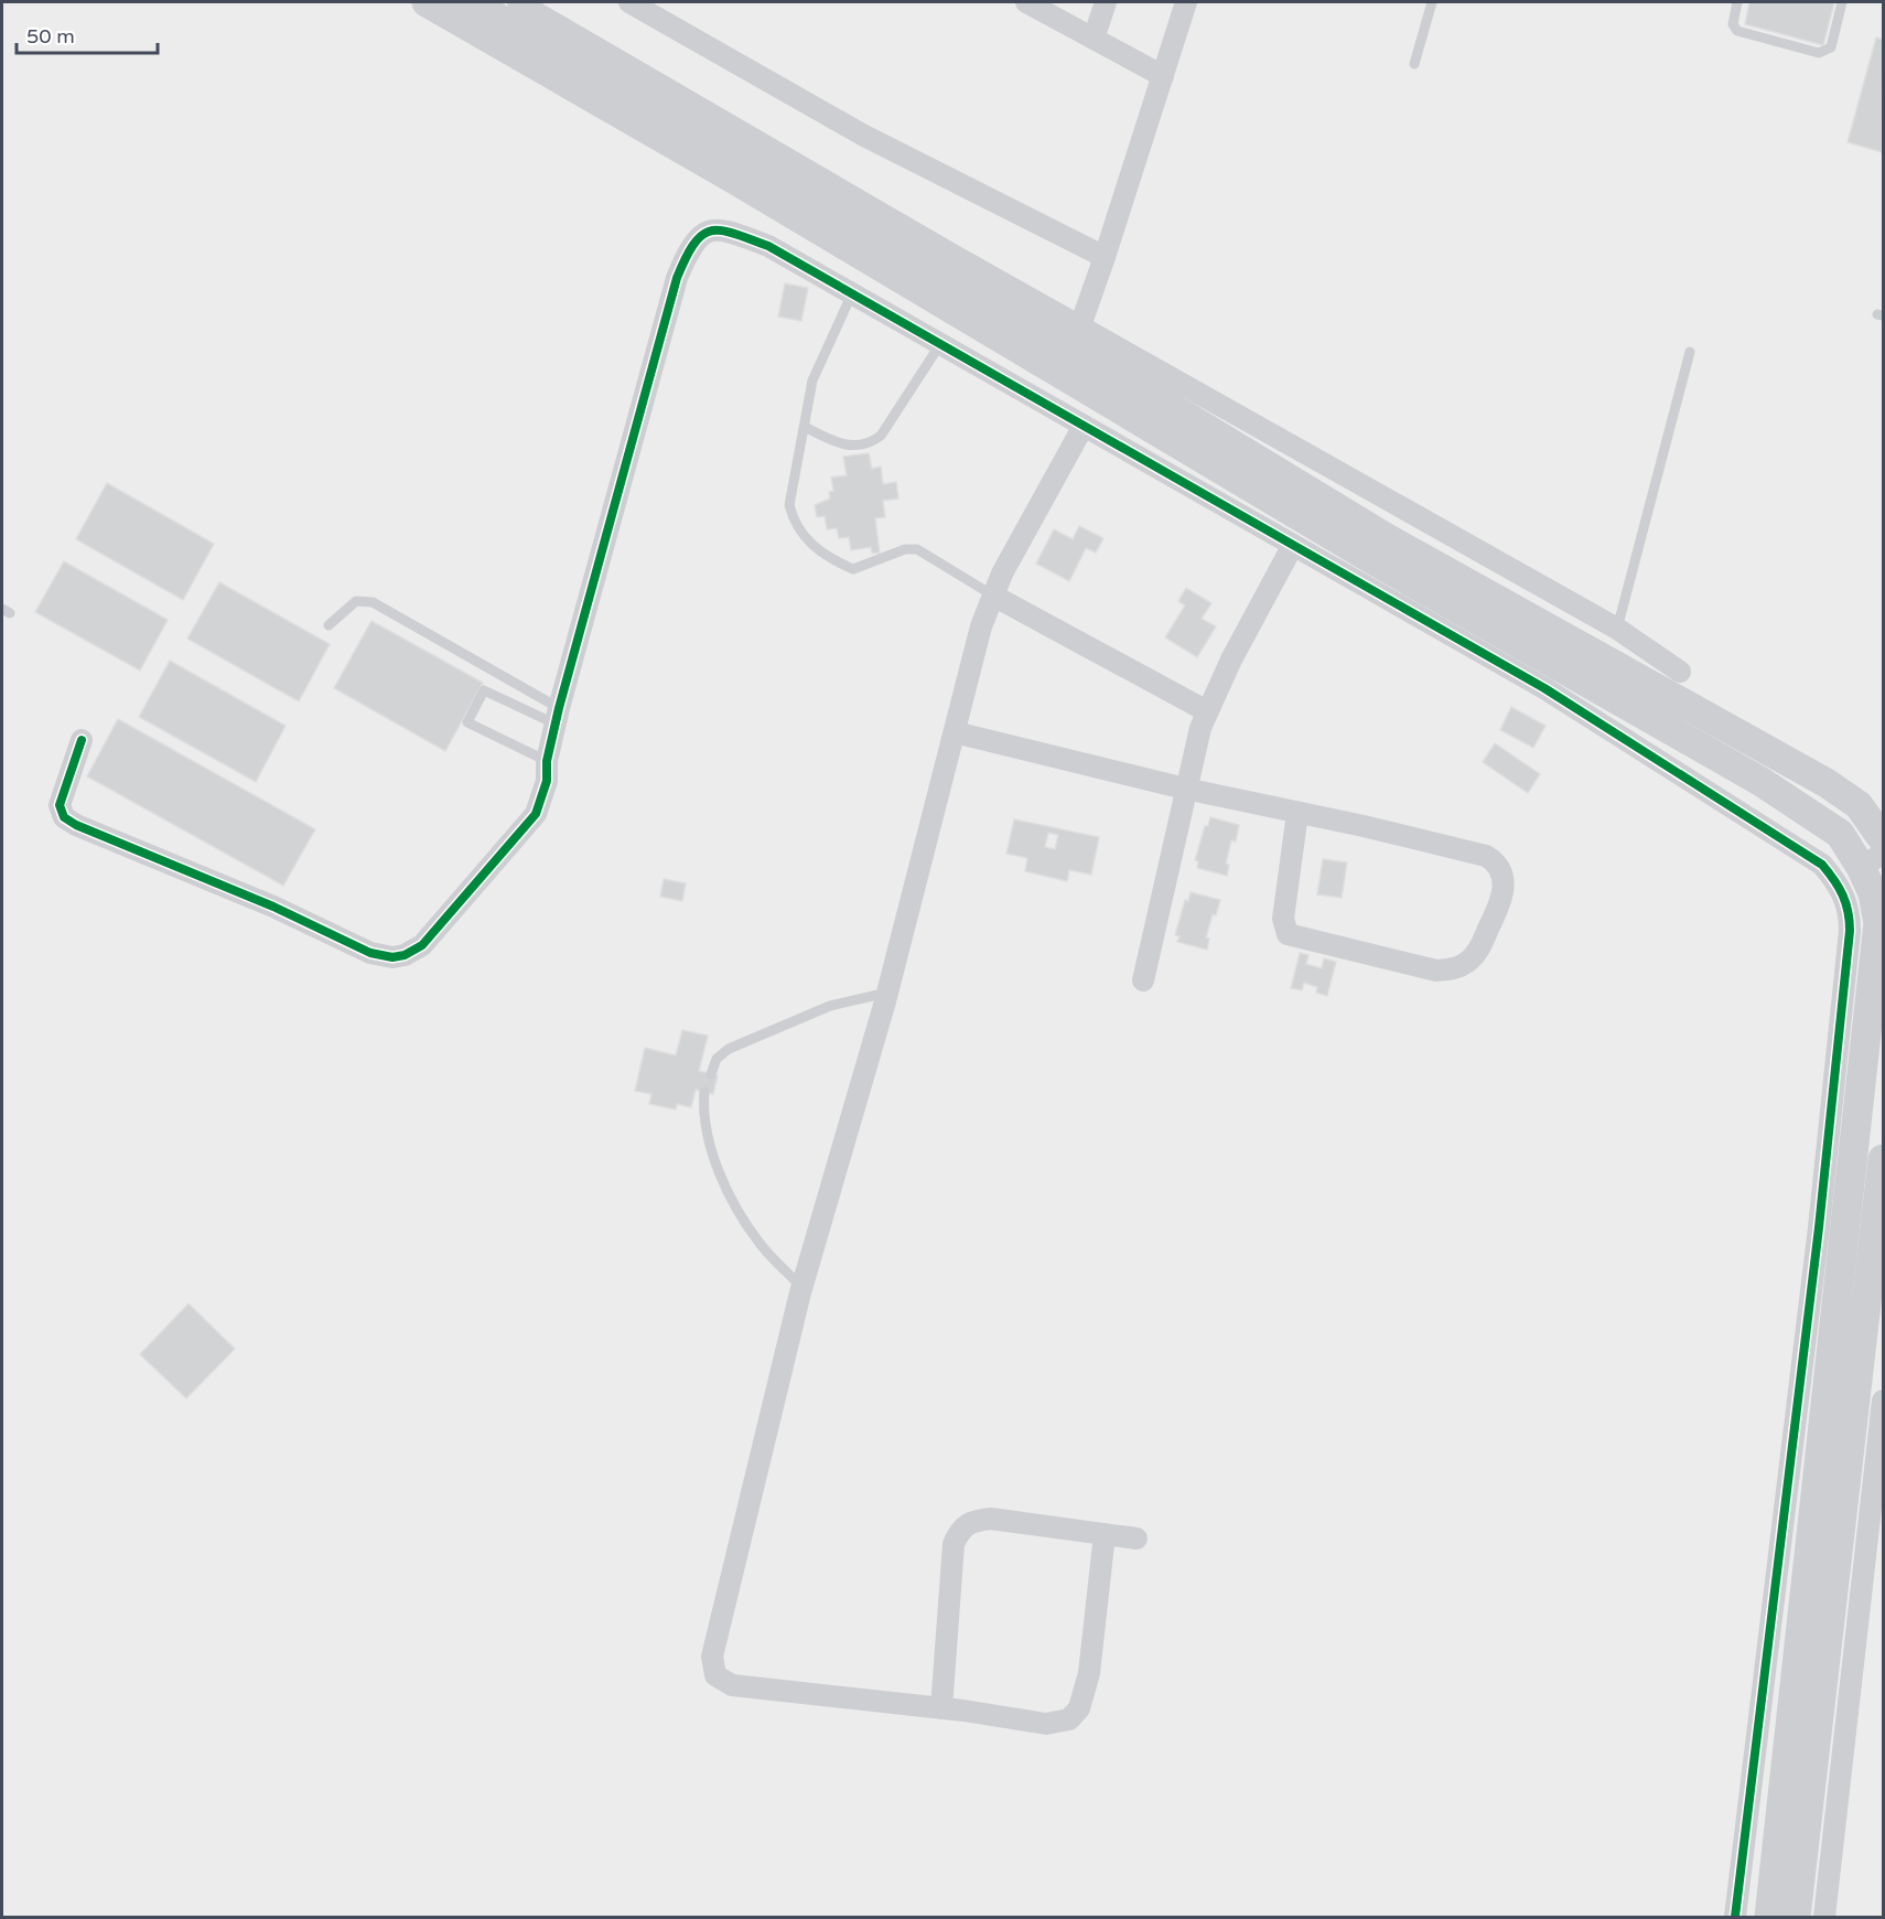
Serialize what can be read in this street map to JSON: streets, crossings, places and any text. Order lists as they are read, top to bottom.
{
  "scale_bar": "50 m"
}
